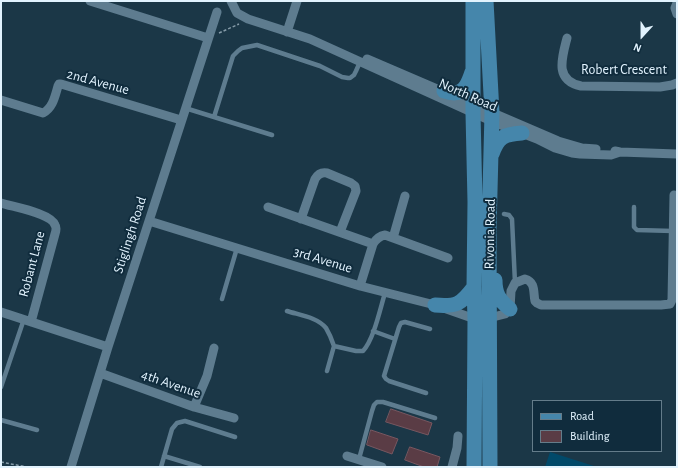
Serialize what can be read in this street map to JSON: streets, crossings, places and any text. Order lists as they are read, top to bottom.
{
  "streets": {
    "main road": ["Rivonia Road"],
    "street": [
      "Robert Crescent",
      "2nd Avenue",
      "North Road",
      "Stiglingh Road",
      "3rd Avenue",
      "Robant Lane",
      "4th Avenue"
    ]
  },
  "crossings": [
    ["2nd Avenue", "Stiglingh Road"],
    ["North Road", "Rivonia Road"],
    ["Rivonia Road", "3rd Avenue"],
    ["Stiglingh Road", "3rd Avenue"],
    ["Stiglingh Road", "4th Avenue"]
  ],
  "legend": ["Road", "Building"],
  "north": "bottom"
}
